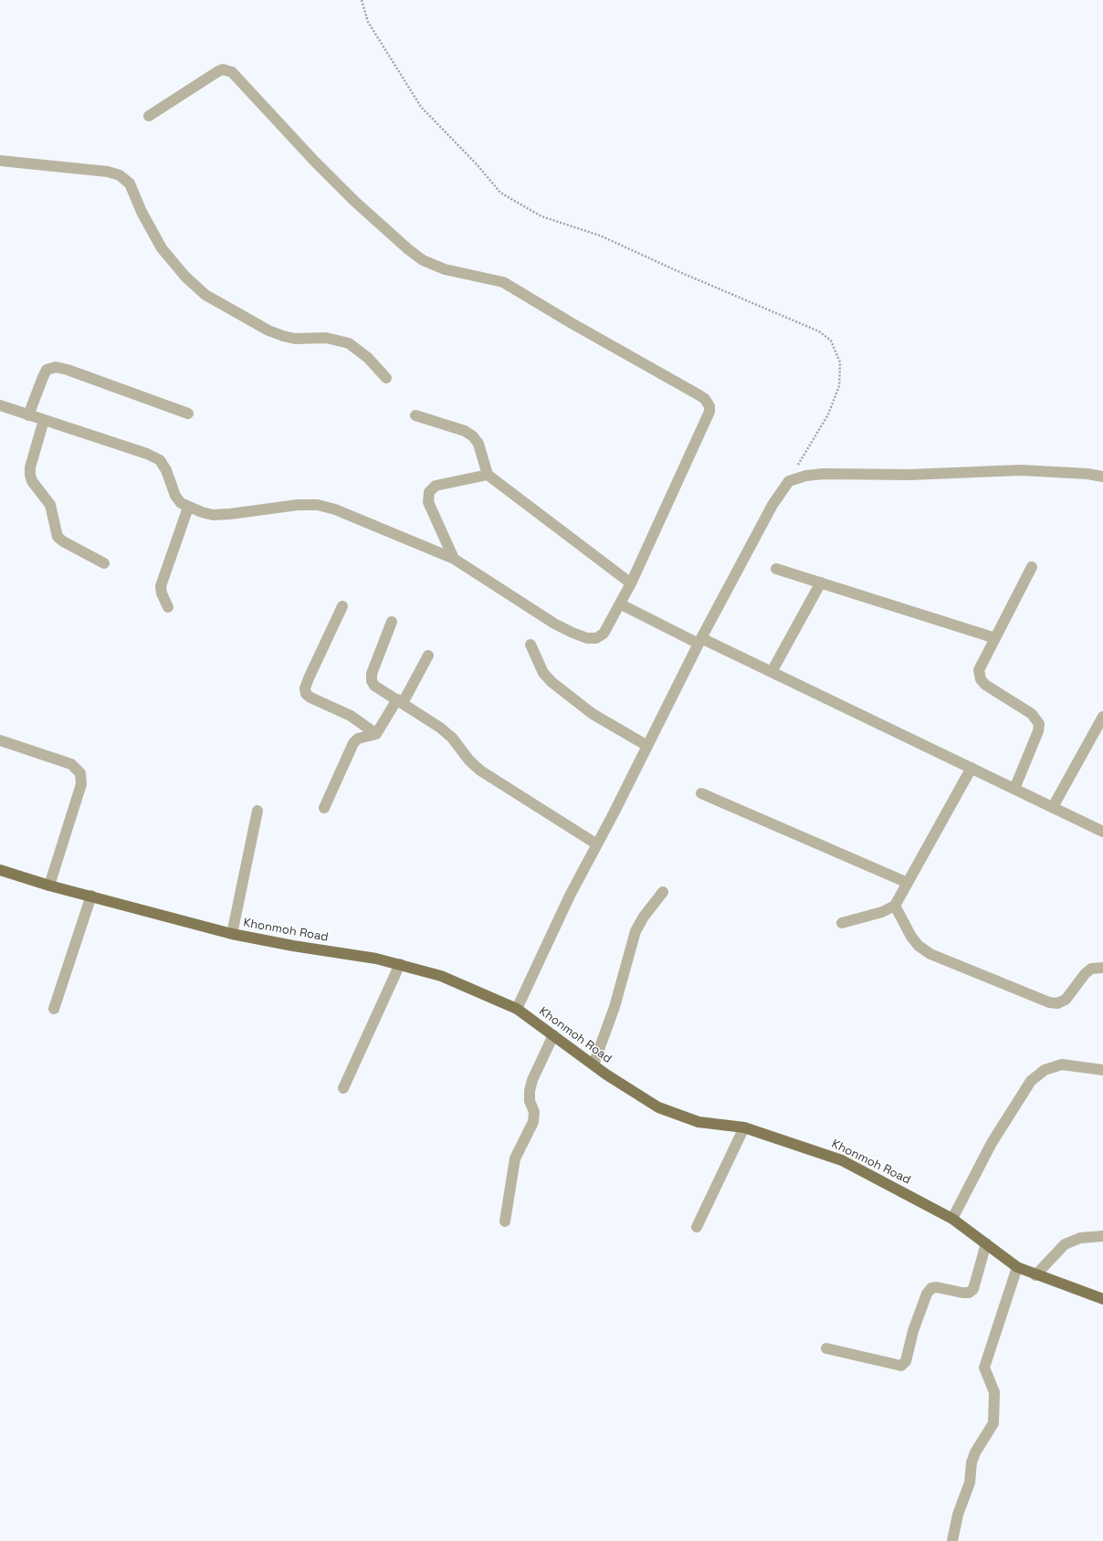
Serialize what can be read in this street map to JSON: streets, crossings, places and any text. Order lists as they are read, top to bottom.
{
  "streets": {
    "main road": ["Khonmoh Road"]
  }
}
